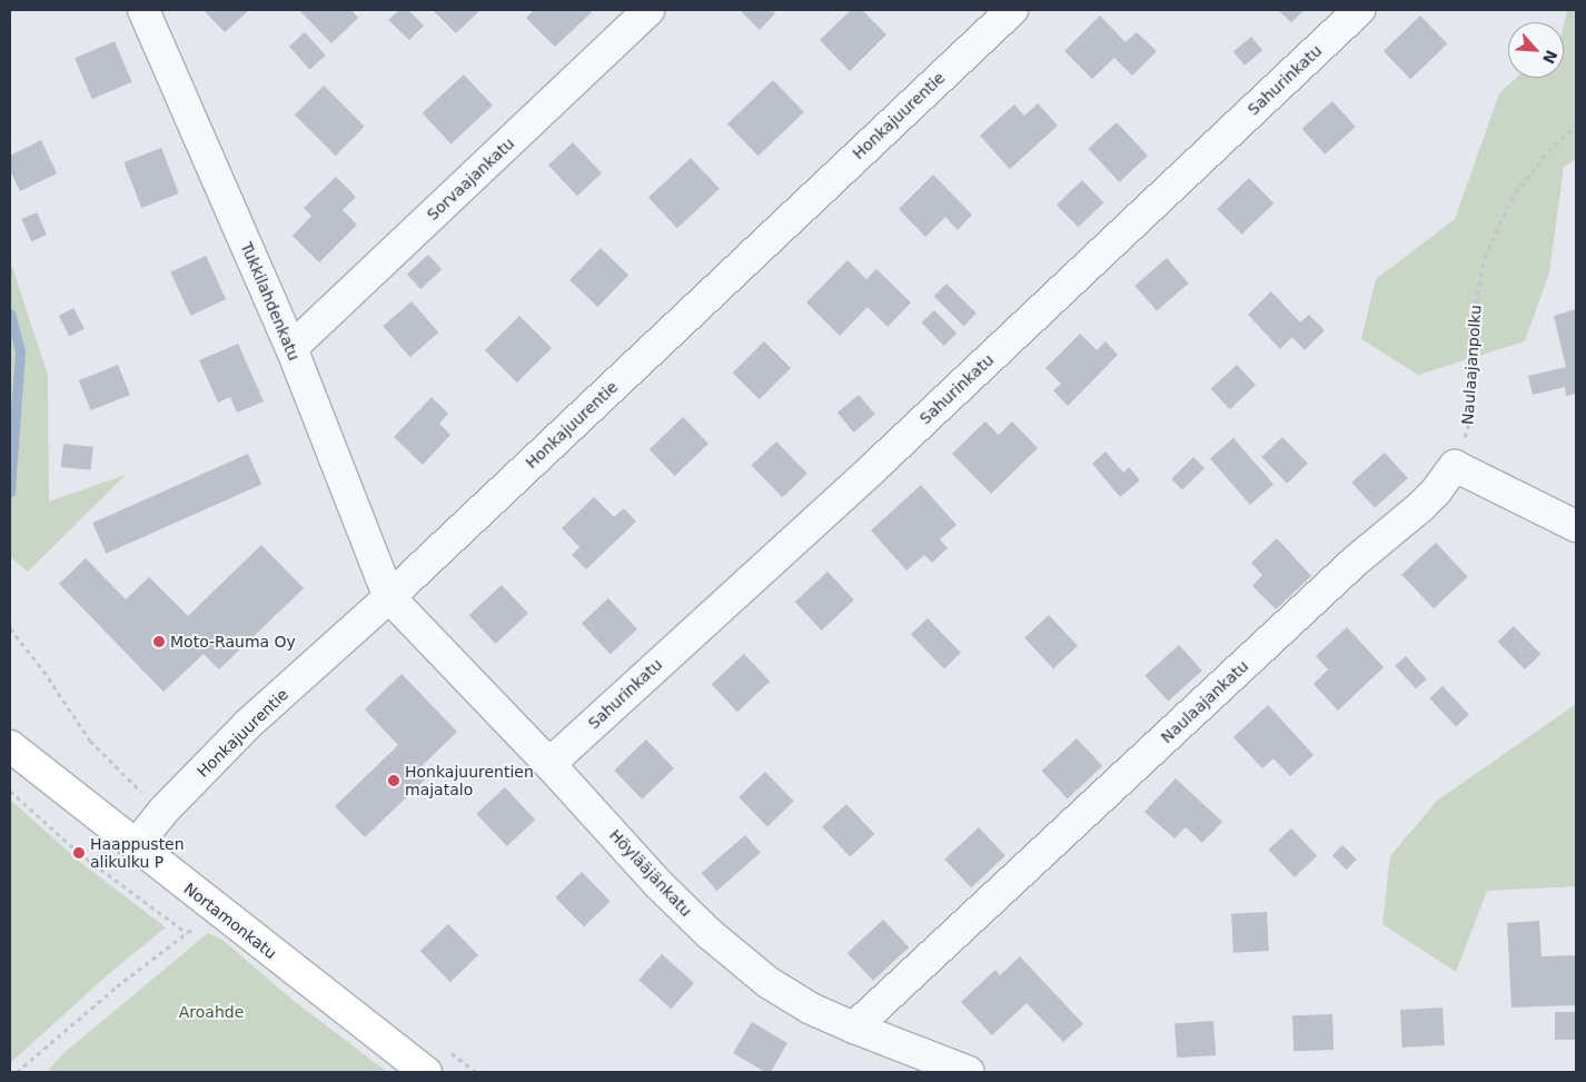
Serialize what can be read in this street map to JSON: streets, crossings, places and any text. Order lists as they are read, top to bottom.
{
  "streets": {
    "main road": ["Nortamonkatu"],
    "street": [
      "Sahurinkatu",
      "Honkajuurentie",
      "Sorvaajankatu",
      "Tukkilahdenkatu",
      "Naulaajankatu",
      "Höylääjänkatu"
    ],
    "path": ["Naulaajanpolku"]
  },
  "crossings": [
    ["Sahurinkatu", "Höylääjänkatu"],
    ["Honkajuurentie", "Tukkilahdenkatu"],
    ["Honkajuurentie", "Höylääjänkatu"],
    ["Honkajuurentie", "Nortamonkatu"],
    ["Sorvaajankatu", "Tukkilahdenkatu"],
    ["Tukkilahdenkatu", "Höylääjänkatu"],
    ["Naulaajanpolku", "Naulaajankatu"],
    ["Naulaajankatu", "Höylääjänkatu"]
  ],
  "parks": ["Aroahde"],
  "places": ["Moto-Rauma Oy", "Honkajuurentien majatalo", "Haappusten alikulku P"],
  "north": "bottom right"
}
